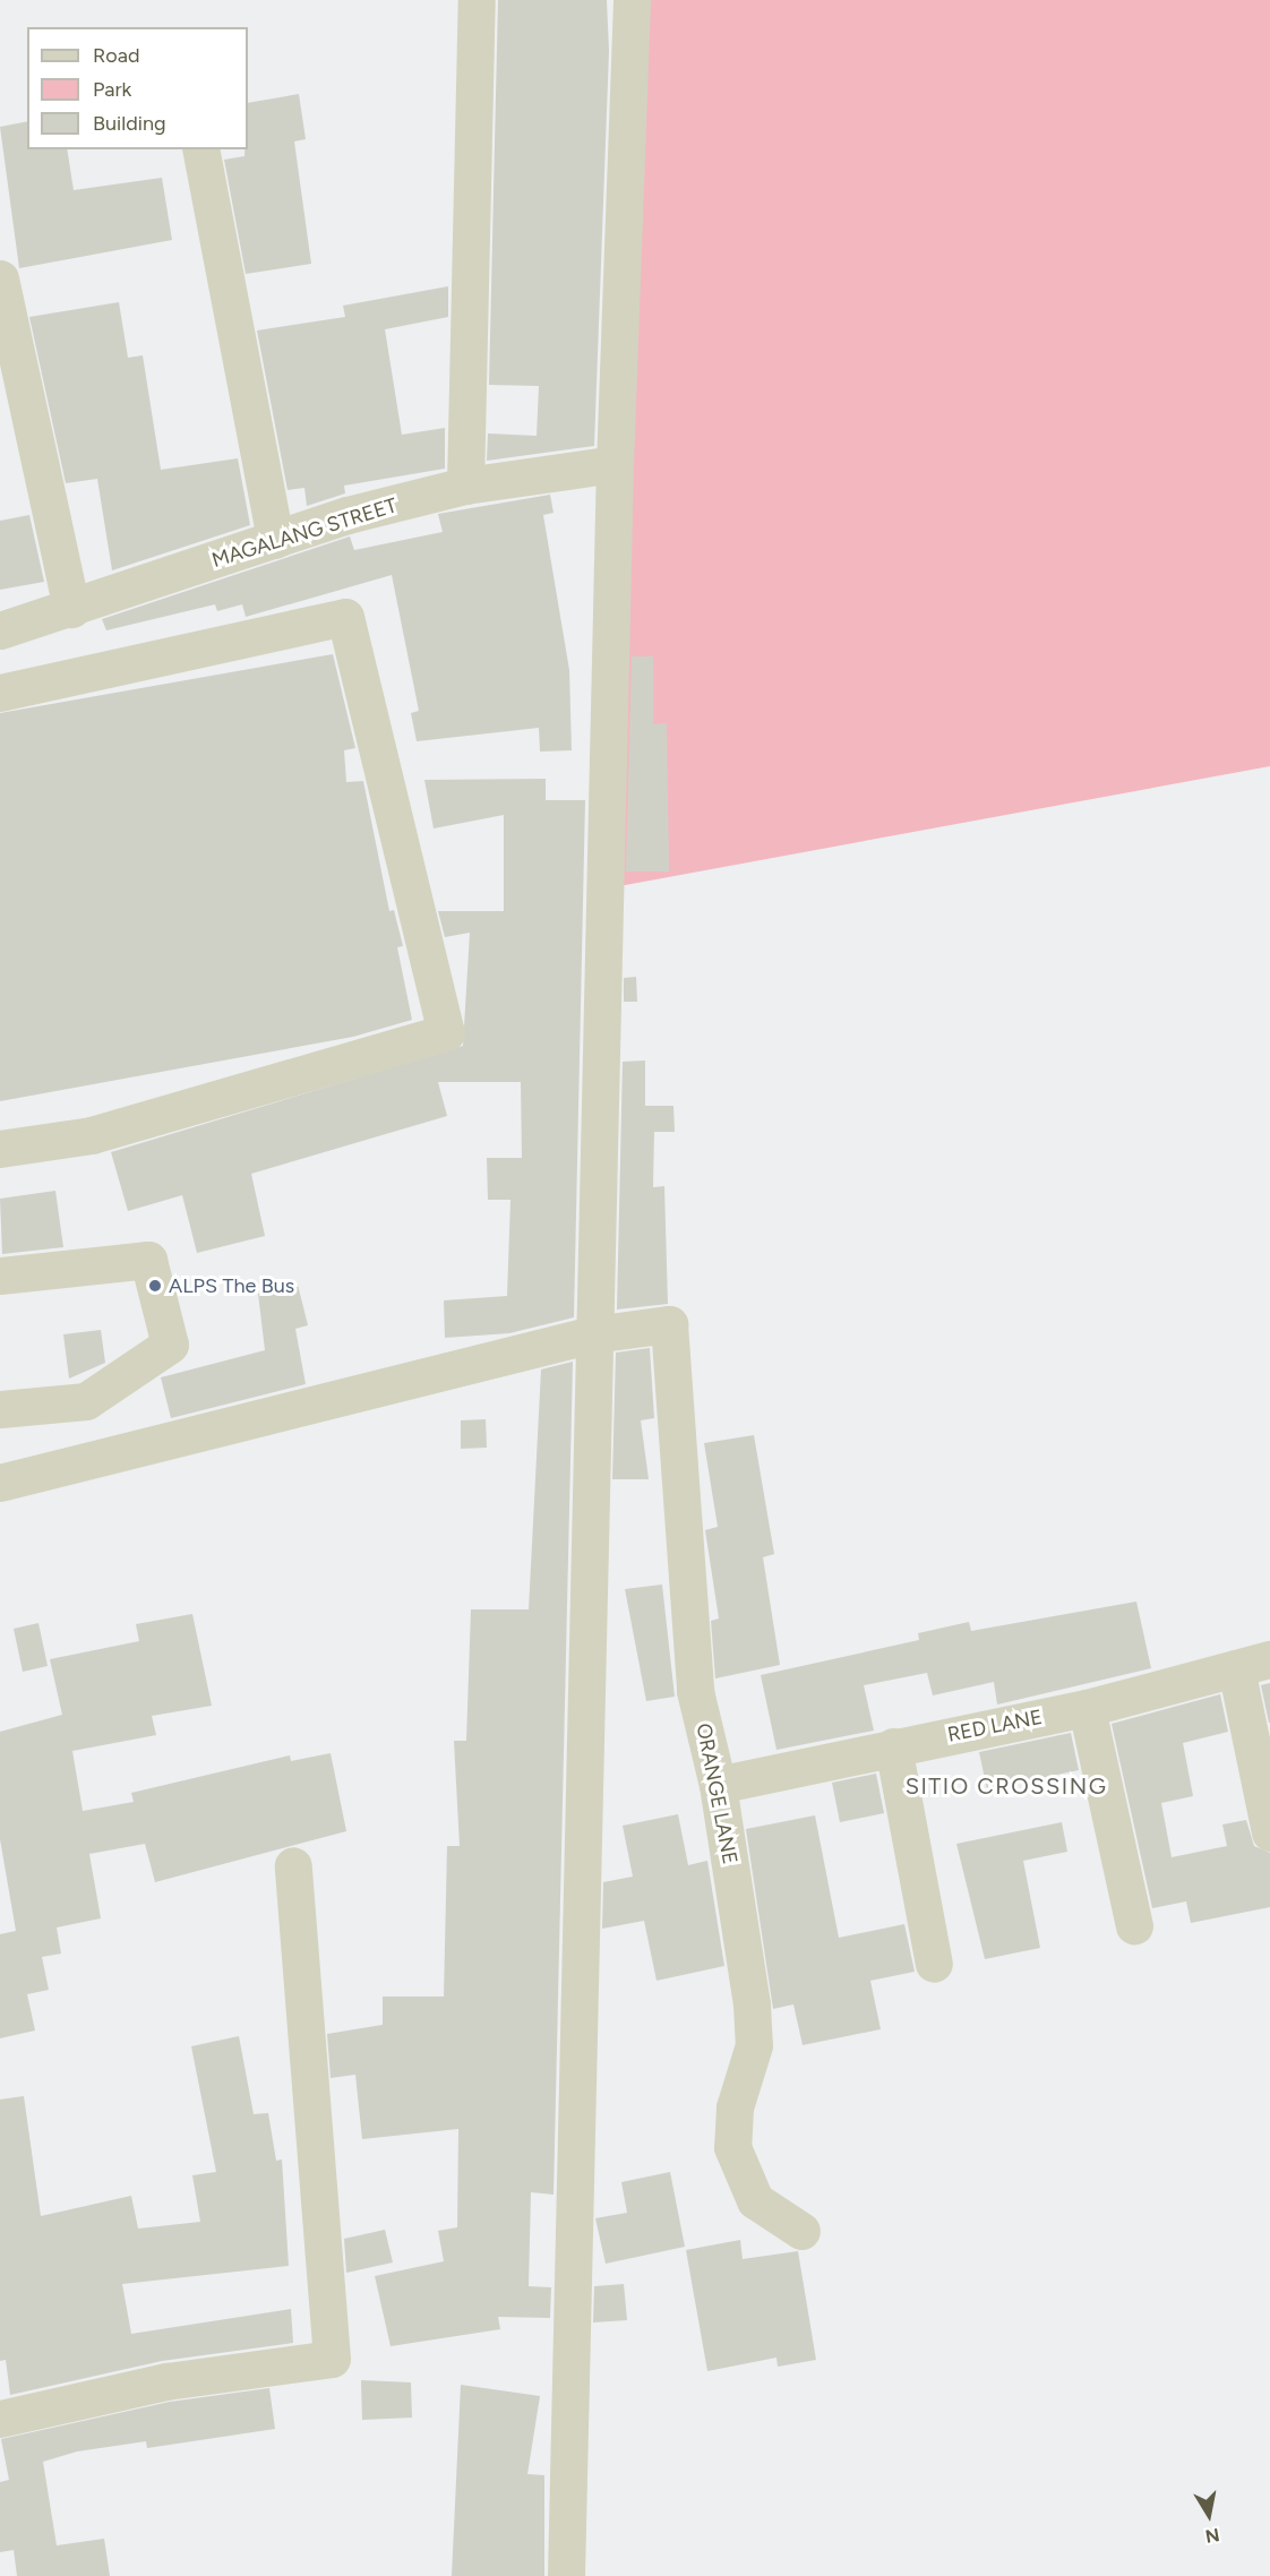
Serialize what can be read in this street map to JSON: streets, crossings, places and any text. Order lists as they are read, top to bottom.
{
  "streets": {
    "street": ["MAGALANG STREET", "RED LANE", "ORANGE LANE"]
  },
  "crossings": [
    ["RED LANE", "ORANGE LANE"]
  ],
  "districts": ["SITIO CROSSING"],
  "places": ["ALPS The Bus"],
  "legend": ["Road", "Park", "Building"],
  "north": "bottom"
}
